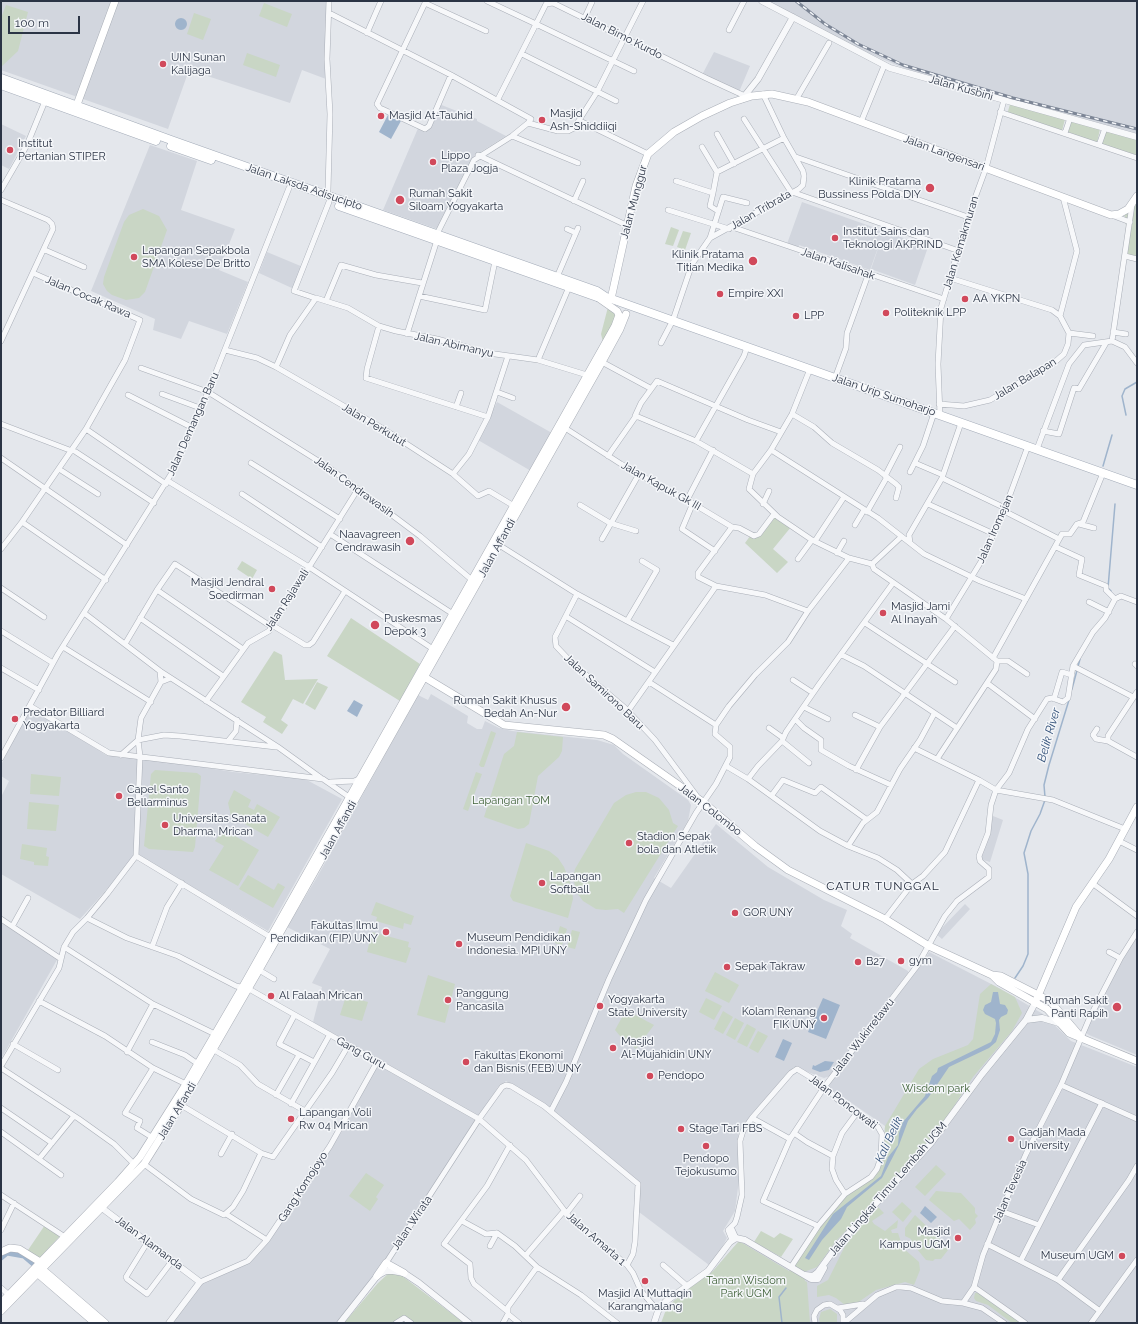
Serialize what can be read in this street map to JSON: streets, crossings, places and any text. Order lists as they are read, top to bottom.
{
  "streets": {
    "main road": [
      "Jalan Langensari",
      "Jalan Laksda Adisucipto",
      "Jalan Munggur",
      "Jalan Urip Sumoharjo",
      "Jalan Affandi",
      "Jalan Colombo",
      "Jalan Wirata"
    ],
    "street": [
      "Jalan Bimo Kurdo",
      "Jalan Kusbini",
      "Jalan Tribrata",
      "Jalan Kemakmuran",
      "Jalan Kalisahak",
      "Jalan Cocak Rawa",
      "Jalan Abimanyu",
      "Jalan Balapan",
      "Jalan Demangan Baru",
      "Jalan Perkutut",
      "Jalan Kapuk Gk III",
      "Jalan Cendrawasih",
      "Jalan Iromejan",
      "Jalan Rajawali",
      "Jalan Samirono Baru",
      "Jalan Wukirretawu",
      "Gang Guru",
      "Jalan Poncowati",
      "Gang Komojoyo",
      "Jalan Lingkar Timur Lembah UGM",
      "Jalan Tevesia",
      "Jalan Amarta 1",
      "Jalan Alamanda"
    ]
  },
  "crossings": [
    ["Jalan Bimo Kurdo", "Jalan Langensari"],
    ["Jalan Bimo Kurdo", "Jalan Munggur"],
    ["Jalan Kusbini", "Jalan Kemakmuran"],
    ["Jalan Langensari", "Jalan Munggur"],
    ["Jalan Langensari", "Jalan Tribrata"],
    ["Jalan Langensari", "Jalan Kemakmuran"],
    ["Jalan Laksda Adisucipto", "Jalan Munggur"],
    ["Jalan Laksda Adisucipto", "Jalan Abimanyu"],
    ["Jalan Laksda Adisucipto", "Jalan Urip Sumoharjo"],
    ["Jalan Laksda Adisucipto", "Jalan Demangan Baru"],
    ["Jalan Tribrata", "Jalan Kalisahak"],
    ["Jalan Tribrata", "Jalan Urip Sumoharjo"],
    ["Jalan Kemakmuran", "Jalan Kalisahak"],
    ["Jalan Kemakmuran", "Jalan Balapan"],
    ["Jalan Kemakmuran", "Jalan Urip Sumoharjo"],
    ["Jalan Abimanyu", "Jalan Affandi"],
    ["Jalan Urip Sumoharjo", "Jalan Iromejan"],
    ["Jalan Demangan Baru", "Jalan Perkutut"],
    ["Jalan Demangan Baru", "Jalan Cendrawasih"],
    ["Jalan Perkutut", "Jalan Affandi"],
    ["Jalan Kapuk Gk III", "Jalan Affandi"],
    ["Jalan Cendrawasih", "Jalan Affandi"],
    ["Jalan Cendrawasih", "Jalan Rajawali"],
    ["Jalan Affandi", "Jalan Colombo"],
    ["Jalan Affandi", "Gang Guru"],
    ["Jalan Affandi", "Jalan Alamanda"],
    ["Jalan Samirono Baru", "Jalan Colombo"],
    ["Jalan Colombo", "Jalan Wukirretawu"],
    ["Jalan Colombo", "Jalan Lingkar Timur Lembah UGM"],
    ["Jalan Colombo", "Jalan Tevesia"],
    ["Jalan Wukirretawu", "Jalan Poncowati"],
    ["Gang Guru", "Gang Komojoyo"],
    ["Gang Guru", "Jalan Wirata"],
    ["Gang Guru", "Jalan Amarta 1"],
    ["Jalan Poncowati", "Jalan Lingkar Timur Lembah UGM"],
    ["Gang Komojoyo", "Jalan Alamanda"],
    ["Jalan Wirata", "Jalan Amarta 1"]
  ],
  "districts": ["CATUR TUNGGAL"],
  "water": ["Belik River", "Kali Belik"],
  "parks": ["Lapangan TOM", "Wisdom park", "Taman Wisdom Park UGM"],
  "places": [
    "UIN Sunan Kalijaga",
    "Masjid At-Tauhid",
    "Masjid Ash-Shiddiiqi",
    "Institut Pertanian STIPER",
    "Lippo Plaza Jogja",
    "Klinik Pratama Bussiness Polda DIY",
    "Rumah Sakit Siloam Yogyakarta",
    "Institut Sains dan Teknologi AKPRIND",
    "Lapangan Sepakbola SMA Kolese De Britto",
    "Klinik Pratama Titian Medika",
    "Empire XXI",
    "AA YKPN",
    "Politeknik LPP",
    "LPP",
    "Naavagreen Cendrawasih",
    "Masjid Jendral Soedirman",
    "Masjid Jami Al Inayah",
    "Puskesmas Depok 3",
    "Rumah Sakit Khusus Bedah An-Nur",
    "Predator Billiard Yogyakarta",
    "Capel Santo Bellarminus",
    "Universitas Sanata Dharma, Mrican",
    "Stadion Sepak bola dan Atletik",
    "Lapangan Softball",
    "GOR UNY",
    "Fakultas Ilmu Pendidikan (FIP) UNY",
    "Museum Pendidikan Indonesia. MPI UNY",
    "gym",
    "B27",
    "Sepak Takraw",
    "Al Falaah Mrican",
    "Panggung Pancasila",
    "Yogyakarta State University",
    "Rumah Sakit Panti Rapih",
    "Kolam Renang FIK UNY",
    "Masjid Al-Mujahidin UNY",
    "Fakultas Ekonomi dan Bisnis (FEB) UNY",
    "Pendopo",
    "Lapangan Voli Rw 04 Mrican",
    "Stage Tari FBS",
    "Gadjah Mada University",
    "Pendopo Tejokusumo",
    "Masjid Kampus UGM",
    "Museum UGM",
    "Masjid Al Muttaqin Karangmalang"
  ],
  "scale_bar": "100 m"
}
